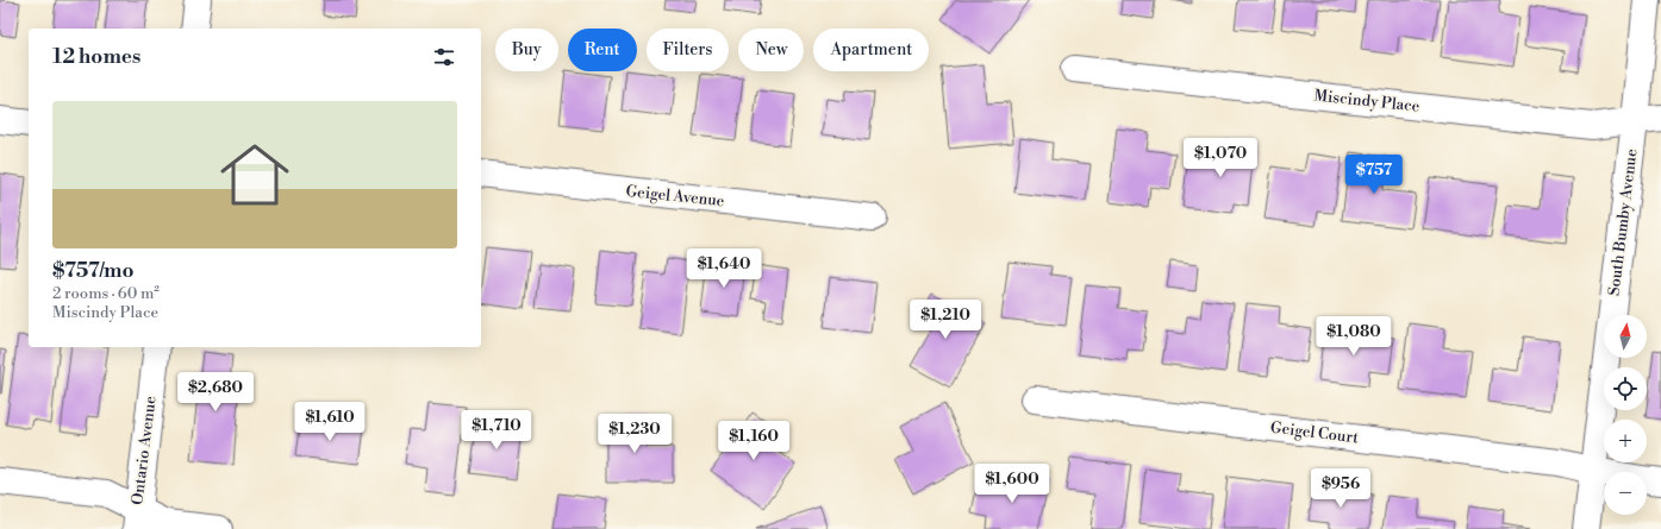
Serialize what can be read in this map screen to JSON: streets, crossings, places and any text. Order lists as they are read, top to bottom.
{
  "streets": {
    "street": [
      "Miscindy Place",
      "Geigel Avenue",
      "South Bumby Avenue",
      "Geigel Court",
      "Ontario Avenue"
    ]
  },
  "crossings": [
    ["Miscindy Place", "South Bumby Avenue"],
    ["South Bumby Avenue", "Geigel Court"]
  ],
  "north": "top",
  "page": {
    "chip": [
      "Buy",
      "Rent",
      "Filters",
      "New",
      "Apartment"
    ],
    "heading": "12 homes",
    "list": [
      {
        "name": "$757/mo",
        "note": "2 rooms · 60 m² · Miscindy Place"
      }
    ],
    "price": [
      "$1,070",
      "$757",
      "$1,640",
      "$1,210",
      "$1,080",
      "$2,680",
      "$1,610",
      "$1,710",
      "$1,230",
      "$1,160",
      "$1,600",
      "$956"
    ],
    "map_buttons": ["+", "−"]
  }
}
